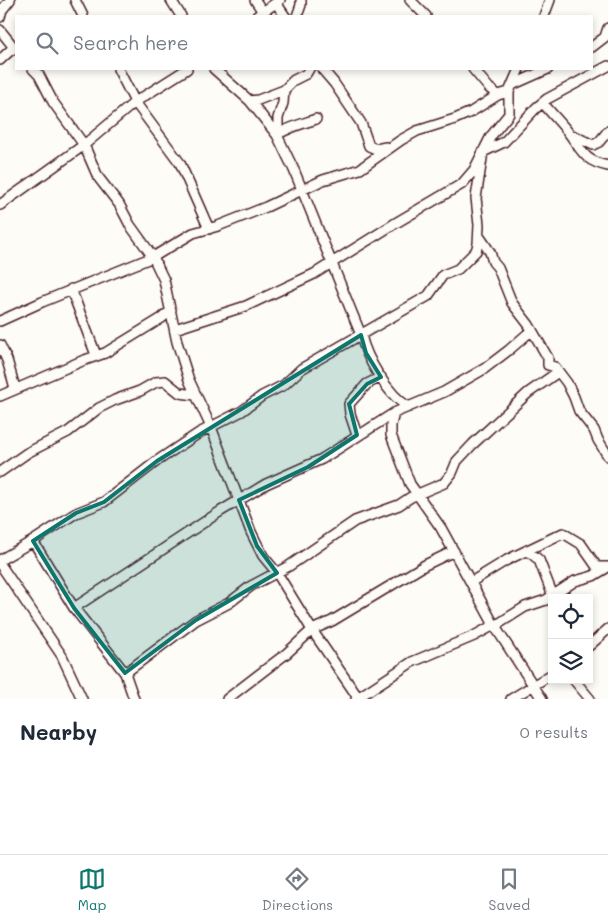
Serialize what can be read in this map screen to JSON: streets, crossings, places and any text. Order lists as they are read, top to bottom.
{
  "page": {
    "search": "Search here",
    "heading": ["Nearby", "0 results"],
    "nav": ["Map", "Directions", "Saved"]
  }
}
